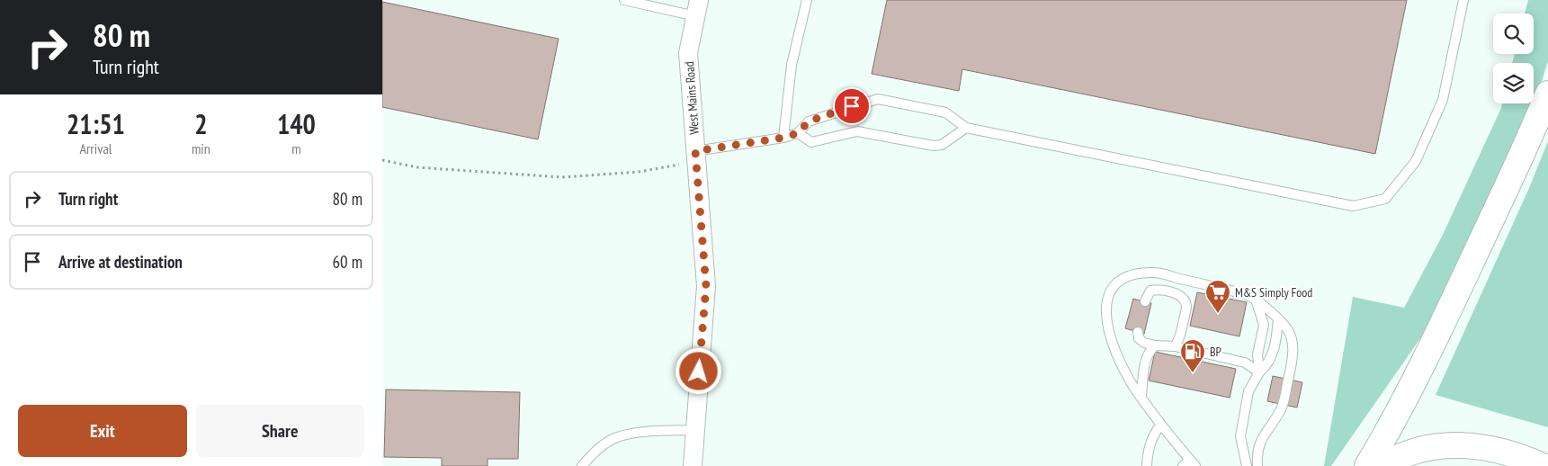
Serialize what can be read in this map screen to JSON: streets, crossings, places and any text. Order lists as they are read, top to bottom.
{
  "streets": {
    "street": ["West Mains Road"]
  },
  "places": {
    "supermarket": ["M&S Simply Food"],
    "fuel station": ["BP"]
  },
  "page": {
    "turn": ["80 m", "Turn right"],
    "eta": [
      "21:51",
      "Arrival",
      "2",
      "min",
      "140",
      "m"
    ],
    "list": [
      {
        "name": "Turn right",
        "value": "80 m"
      },
      {
        "name": "Arrive at destination",
        "value": "60 m"
      }
    ],
    "buttons": ["Exit", "Share"]
  }
}
